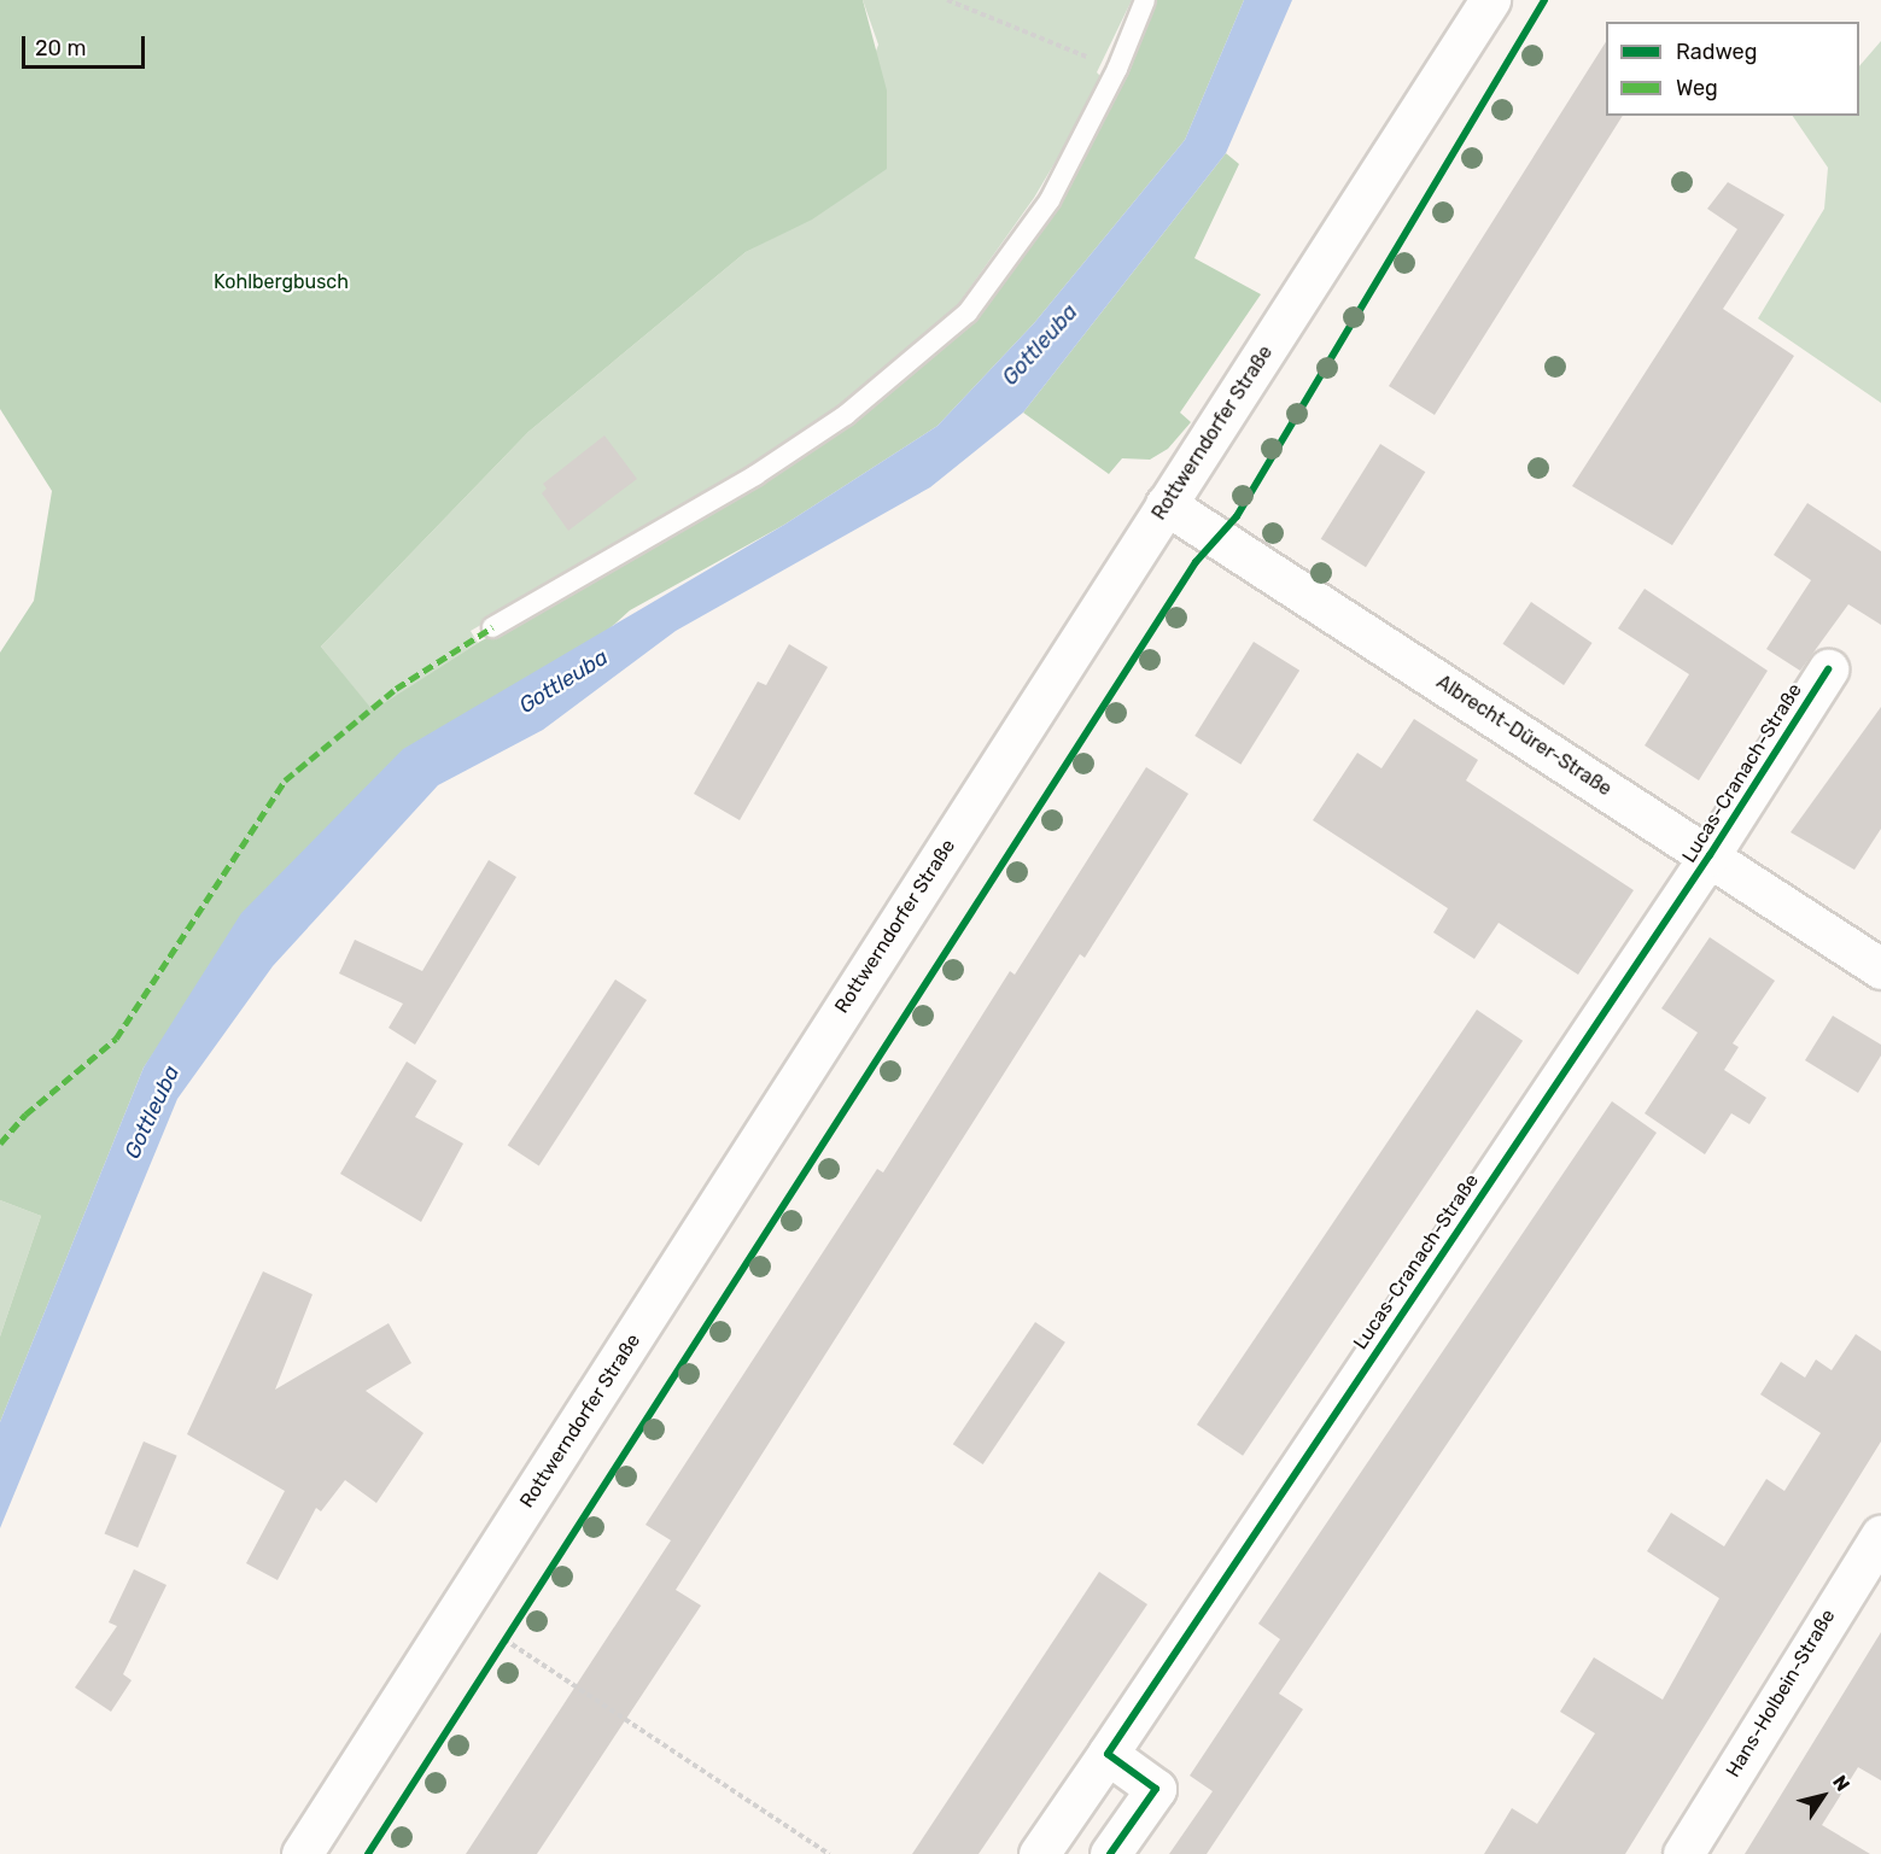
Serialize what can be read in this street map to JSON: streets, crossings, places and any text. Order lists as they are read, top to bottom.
{
  "streets": {
    "street": [
      "Rottwerndorfer Straße",
      "Albrecht-Dürer-Straße",
      "Lucas-Cranach-Straße",
      "Hans-Holbein-Straße"
    ]
  },
  "crossings": [
    ["Rottwerndorfer Straße", "Albrecht-Dürer-Straße"],
    ["Albrecht-Dürer-Straße", "Lucas-Cranach-Straße"]
  ],
  "water": ["Gottleuba"],
  "parks": ["Kohlbergbusch"],
  "legend": ["Radweg", "Weg"],
  "scale_bar": "20 m",
  "north": "top right"
}
